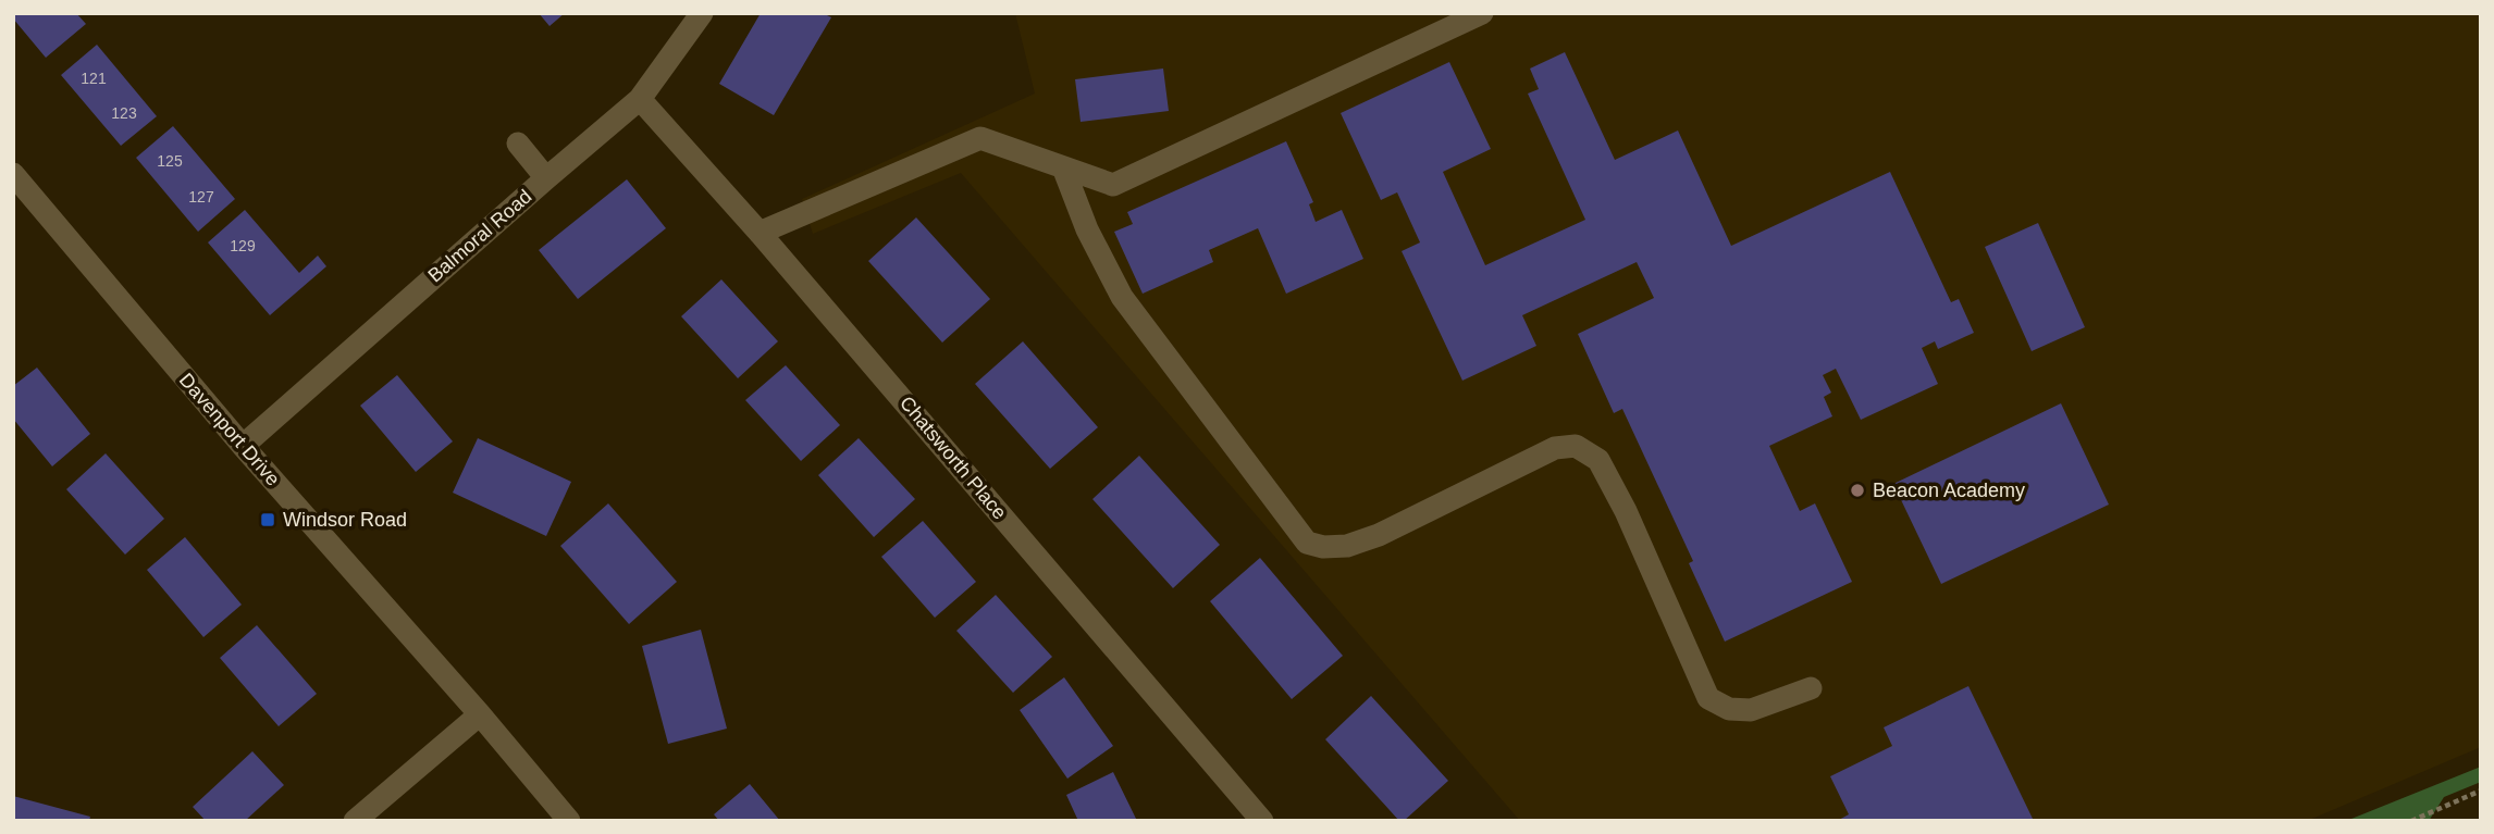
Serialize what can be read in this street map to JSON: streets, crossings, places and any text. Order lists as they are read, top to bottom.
{
  "streets": {
    "street": ["Balmoral Road", "Davenport Drive", "Chatsworth Place"]
  },
  "crossings": [
    ["Balmoral Road", "Davenport Drive"],
    ["Balmoral Road", "Chatsworth Place"]
  ],
  "places": {
    "other": ["Beacon Academy"],
    "transit": ["Windsor Road"]
  },
  "house_numbers": [
    "121",
    "123",
    "125",
    "127",
    "129"
  ]
}
